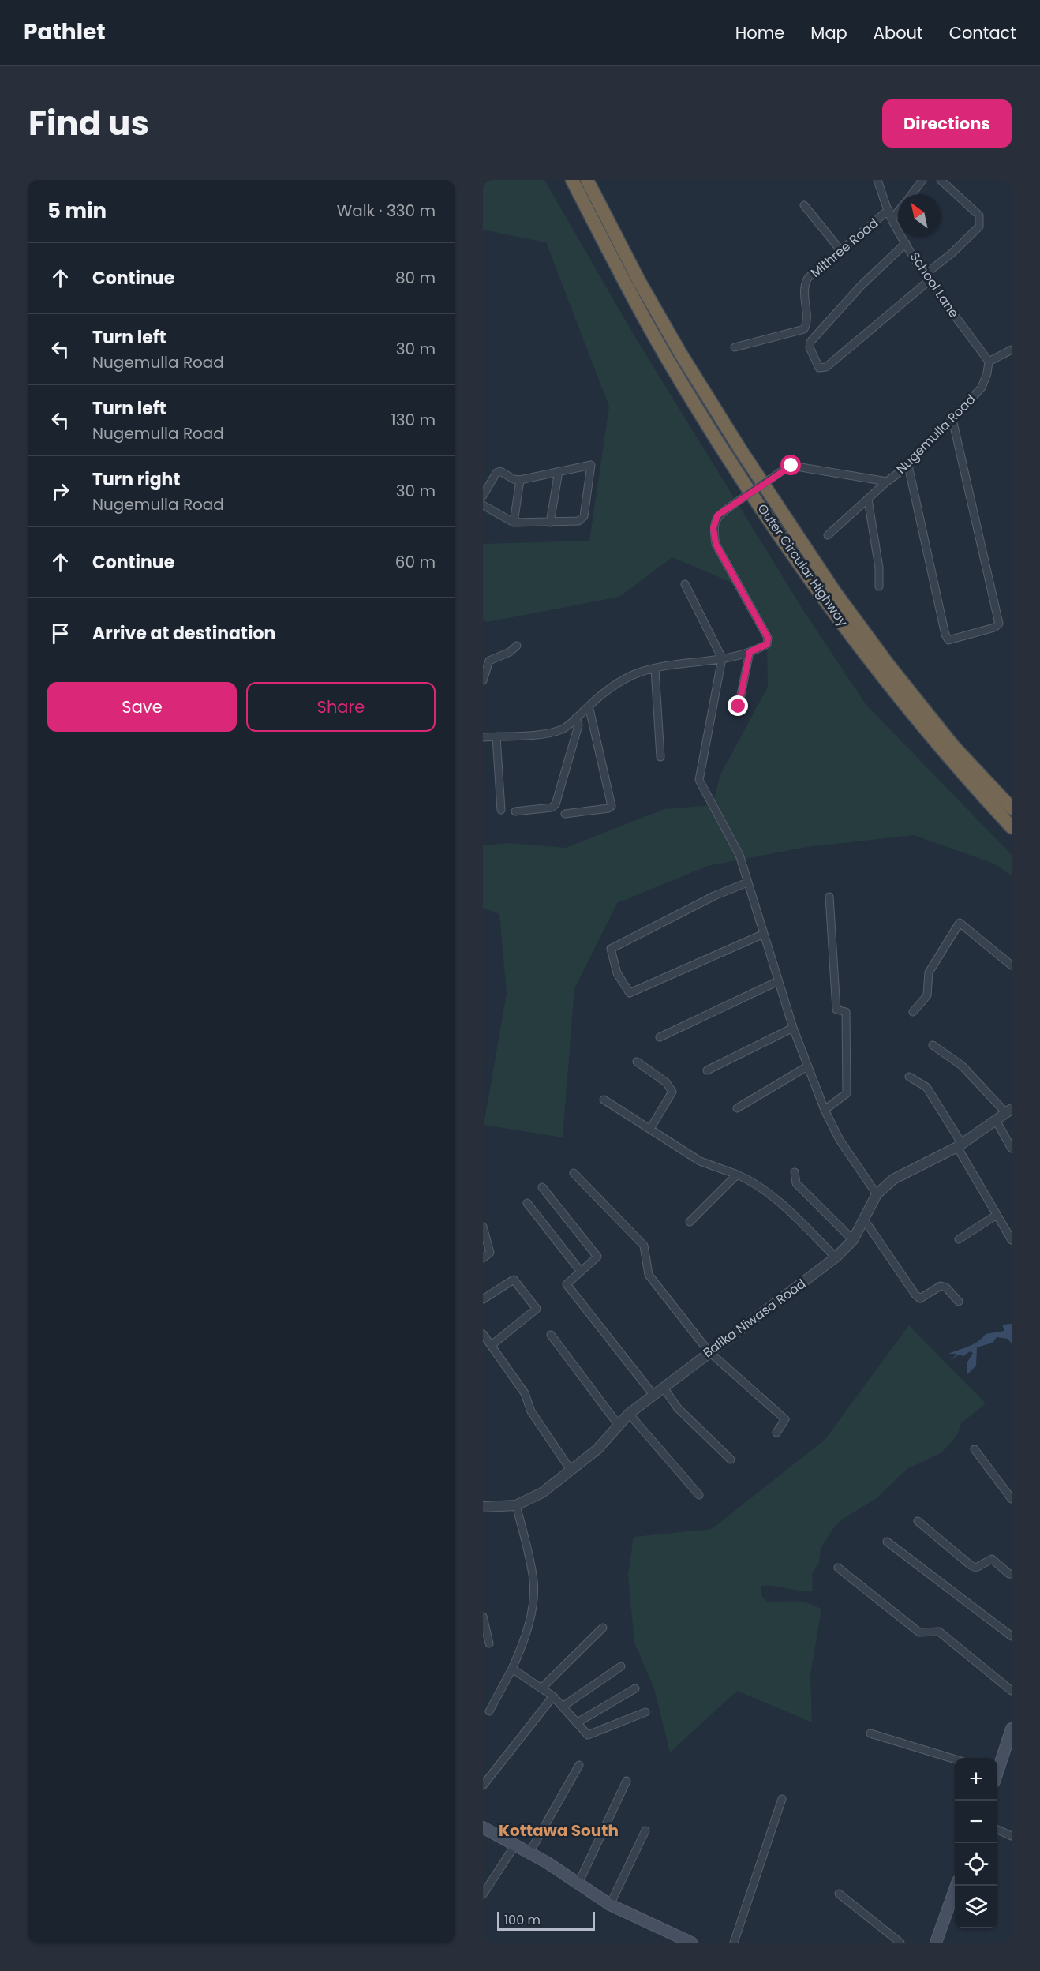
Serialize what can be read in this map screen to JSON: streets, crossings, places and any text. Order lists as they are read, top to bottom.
{
  "streets": {
    "highway": ["Outer Circular Highway"],
    "street": [
      "Mithree Road",
      "School Lane",
      "Nugemulla Road",
      "Balika Niwasa Road"
    ]
  },
  "crossings": [
    ["Mithree Road", "School Lane"],
    ["School Lane", "Nugemulla Road"]
  ],
  "districts": ["Kottawa South"],
  "scale_bar": "100 m",
  "north": "top left",
  "page": {
    "header": "Pathlet",
    "nav": [
      "Home",
      "Map",
      "About",
      "Contact"
    ],
    "title": "Find us",
    "buttons": [
      "Directions",
      ["Save", "Share"]
    ],
    "heading": ["5 min", "Walk · 330 m"],
    "list": [
      ["Continue", "80 m"],
      ["Turn left", "Nugemulla Road", "30 m"],
      ["Turn left", "Nugemulla Road", "130 m"],
      ["Turn right", "Nugemulla Road", "30 m"],
      ["Continue", "60 m"],
      "Arrive at destination"
    ],
    "map_buttons": ["+", "−"],
    "scale": "100 m"
  }
}
